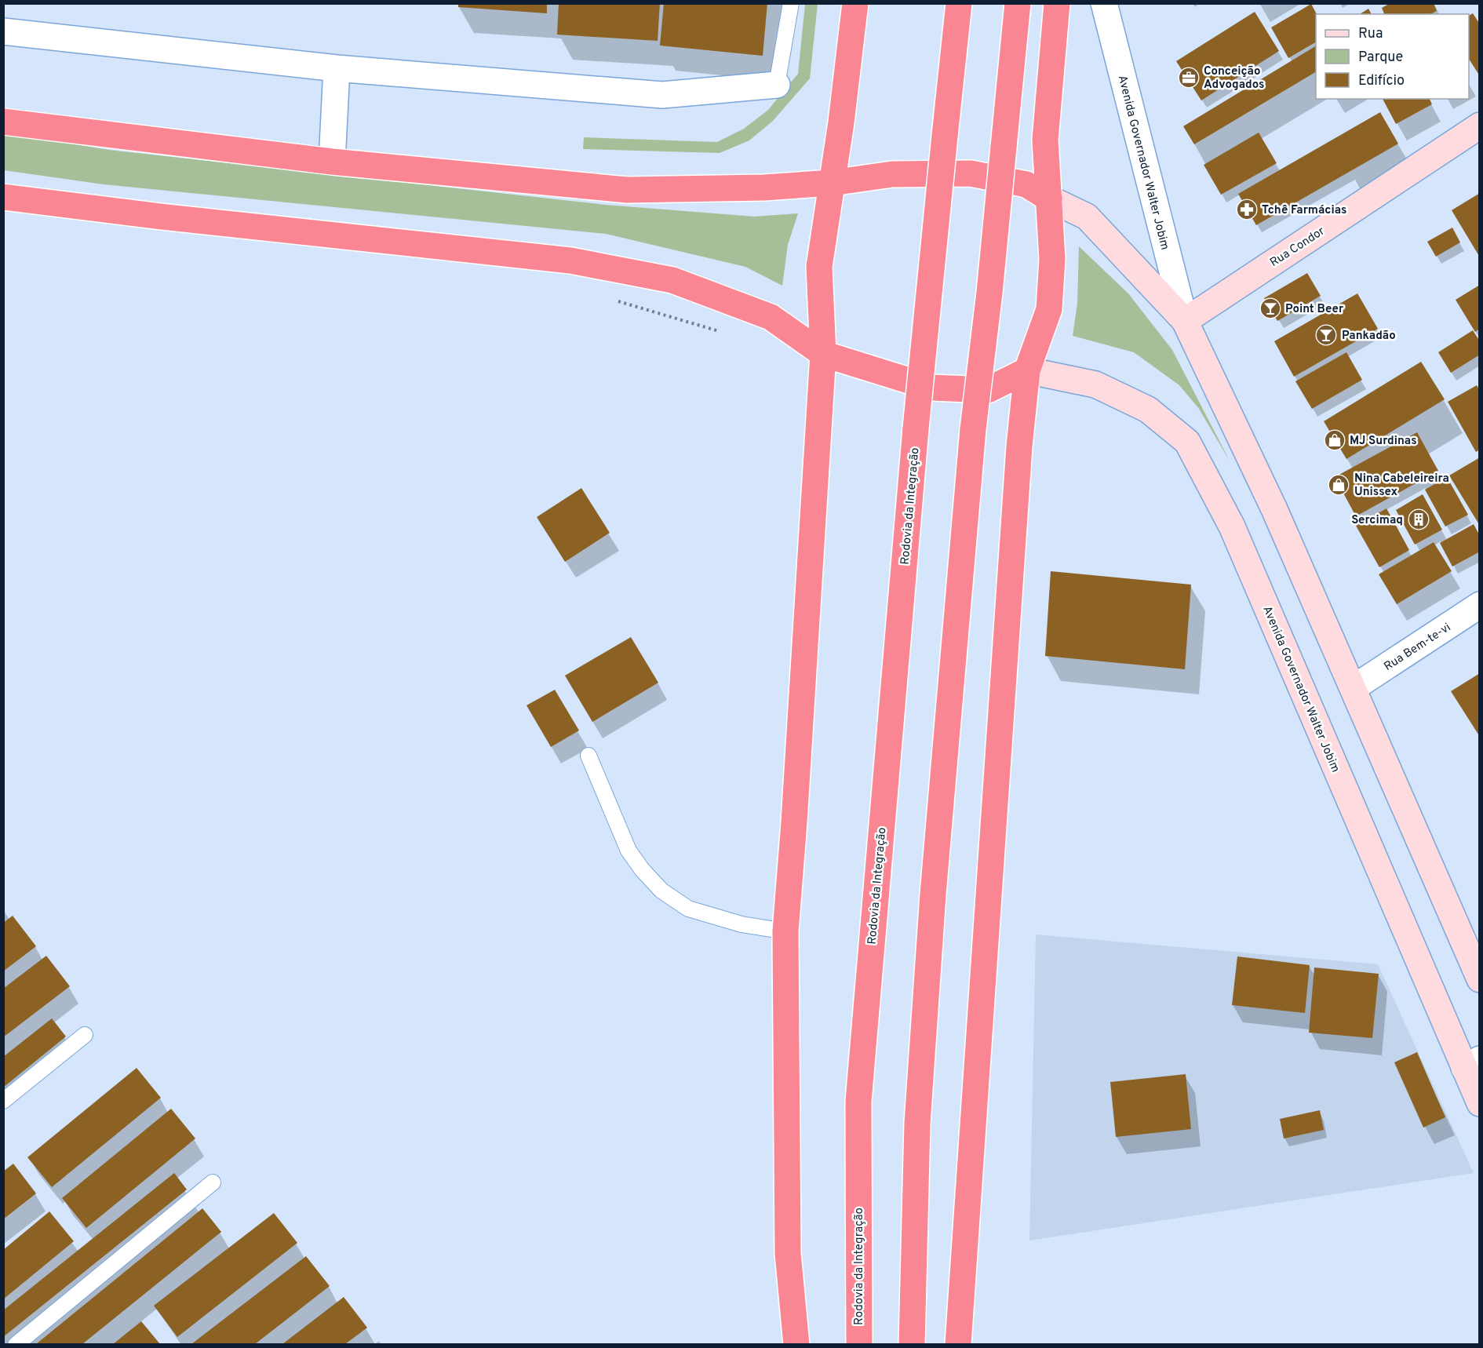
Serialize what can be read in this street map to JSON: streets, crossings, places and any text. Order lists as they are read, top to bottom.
{
  "streets": {
    "highway": ["Rodovia da Integração"],
    "main road": ["Avenida Governador Walter Jobim", "Rua Condor"],
    "street": ["Rua Bem-te-vi"]
  },
  "crossings": [
    ["Avenida Governador Walter Jobim", "Rua Condor"],
    ["Avenida Governador Walter Jobim", "Rua Bem-te-vi"]
  ],
  "places": {
    "office": ["Conceição Advogados"],
    "pharmacy": ["Tchê Farmácias"],
    "bar": ["Point Beer", "Pankadão"],
    "shop": ["MJ Surdinas", "Nina Cabeleireira Unissex"],
    "building": ["Sercimaq"]
  },
  "legend": ["Rua", "Parque", "Edifício"]
}
